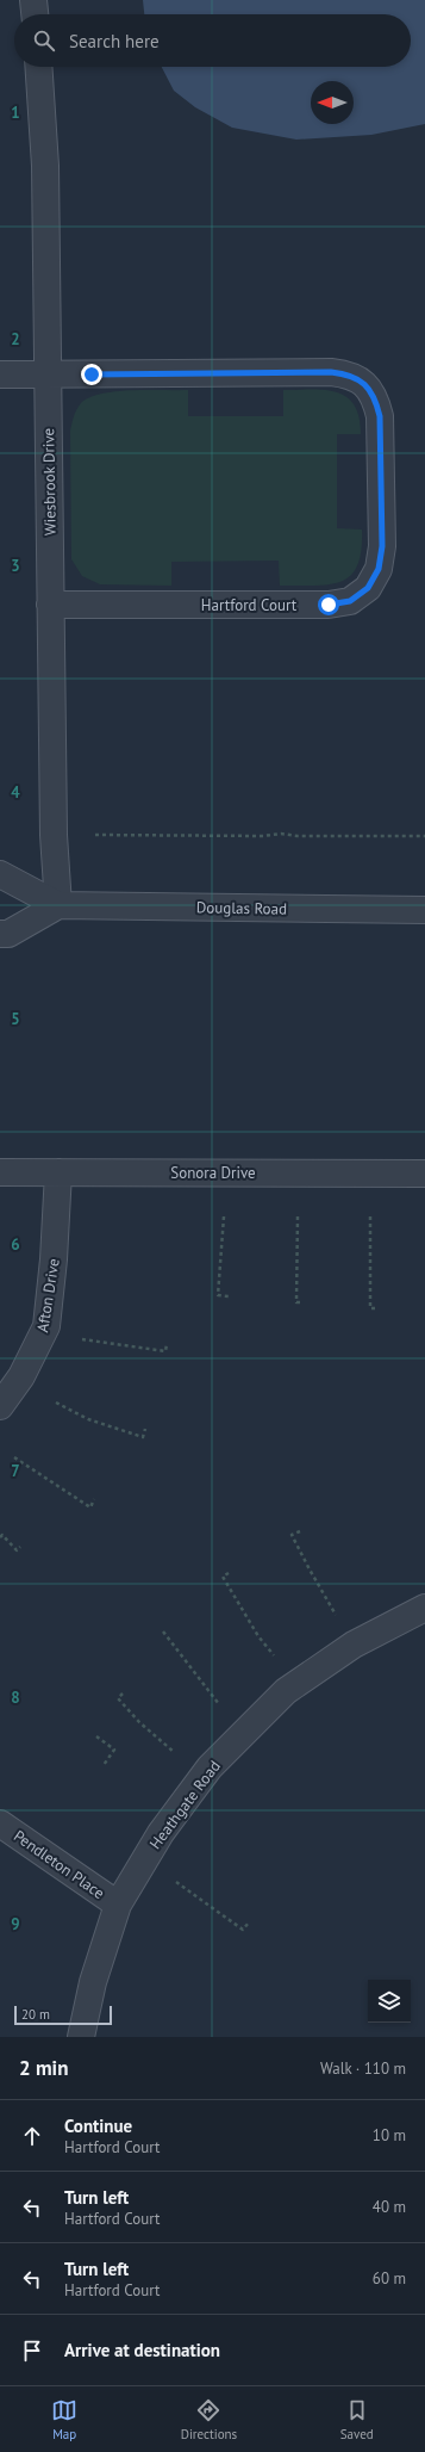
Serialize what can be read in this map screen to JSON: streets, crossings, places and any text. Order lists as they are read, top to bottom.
{
  "streets": {
    "street": [
      "Wiesbrook Drive",
      "Hartford Court",
      "Douglas Road",
      "Sonora Drive",
      "Afton Drive",
      "Heathgate Road",
      "Pendleton Place"
    ]
  },
  "crossings": [
    ["Wiesbrook Drive", "Hartford Court"],
    ["Wiesbrook Drive", "Douglas Road"],
    ["Sonora Drive", "Afton Drive"],
    ["Heathgate Road", "Pendleton Place"]
  ],
  "scale_bar": "20 m",
  "north": "left",
  "page": {
    "search": "Search here",
    "scale": "20 m",
    "heading": ["2 min", "Walk · 110 m"],
    "list": [
      ["Continue", "Hartford Court", "10 m"],
      ["Turn left", "Hartford Court", "40 m"],
      ["Turn left", "Hartford Court", "60 m"],
      "Arrive at destination"
    ],
    "nav": ["Map", "Directions", "Saved"]
  },
  "grid": {
    "rows": [
      "1",
      "2",
      "3",
      "4",
      "5",
      "6",
      "7",
      "8",
      "9"
    ]
  }
}
